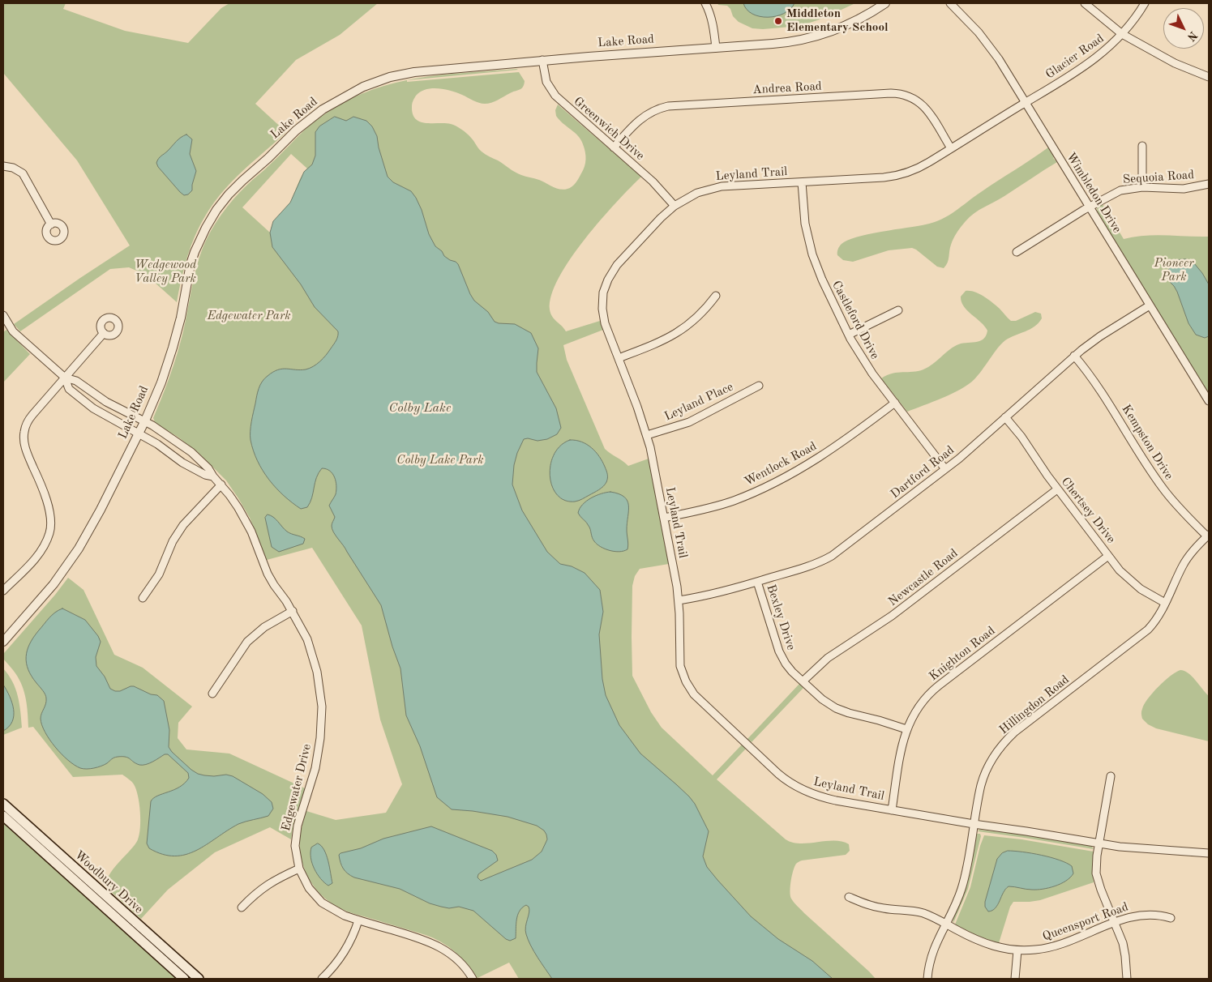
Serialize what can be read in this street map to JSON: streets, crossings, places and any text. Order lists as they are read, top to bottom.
{
  "streets": {
    "main road": ["Woodbury Drive"],
    "street": [
      "Lake Road",
      "Glacier Road",
      "Andrea Road",
      "Greenwich Drive",
      "Leyland Trail",
      "Sequoia Road",
      "Wimbledon Drive",
      "Castleford Drive",
      "Leyland Place",
      "Kempston Drive",
      "Wentlock Road",
      "Dartford Road",
      "Chertsey Drive",
      "Newcastle Road",
      "Bexley Drive",
      "Knighton Road",
      "Hillingdon Road",
      "Edgewater Drive",
      "Queensport Road"
    ]
  },
  "crossings": [
    ["Lake Road", "Greenwich Drive"],
    ["Lake Road", "Edgewater Drive"],
    ["Glacier Road", "Leyland Trail"],
    ["Glacier Road", "Wimbledon Drive"],
    ["Andrea Road", "Greenwich Drive"],
    ["Andrea Road", "Leyland Trail"],
    ["Greenwich Drive", "Leyland Trail"],
    ["Leyland Trail", "Wimbledon Drive"],
    ["Leyland Trail", "Castleford Drive"],
    ["Leyland Trail", "Leyland Place"],
    ["Leyland Trail", "Wentlock Road"],
    ["Leyland Trail", "Dartford Road"],
    ["Leyland Trail", "Knighton Road"],
    ["Leyland Trail", "Hillingdon Road"],
    ["Sequoia Road", "Wimbledon Drive"],
    ["Wimbledon Drive", "Dartford Road"],
    ["Castleford Drive", "Wentlock Road"],
    ["Castleford Drive", "Dartford Road"],
    ["Kempston Drive", "Dartford Road"],
    ["Kempston Drive", "Hillingdon Road"],
    ["Dartford Road", "Chertsey Drive"],
    ["Dartford Road", "Bexley Drive"],
    ["Chertsey Drive", "Newcastle Road"],
    ["Chertsey Drive", "Knighton Road"],
    ["Chertsey Drive", "Hillingdon Road"],
    ["Newcastle Road", "Bexley Drive"],
    ["Bexley Drive", "Knighton Road"],
    ["Hillingdon Road", "Queensport Road"]
  ],
  "water": ["Colby Lake"],
  "parks": [
    "Pioneer Park",
    "Wedgewood Valley Park",
    "Edgewater Park",
    "Colby Lake Park"
  ],
  "places": ["Middleton Elementary School"],
  "north": "bottom right"
}
